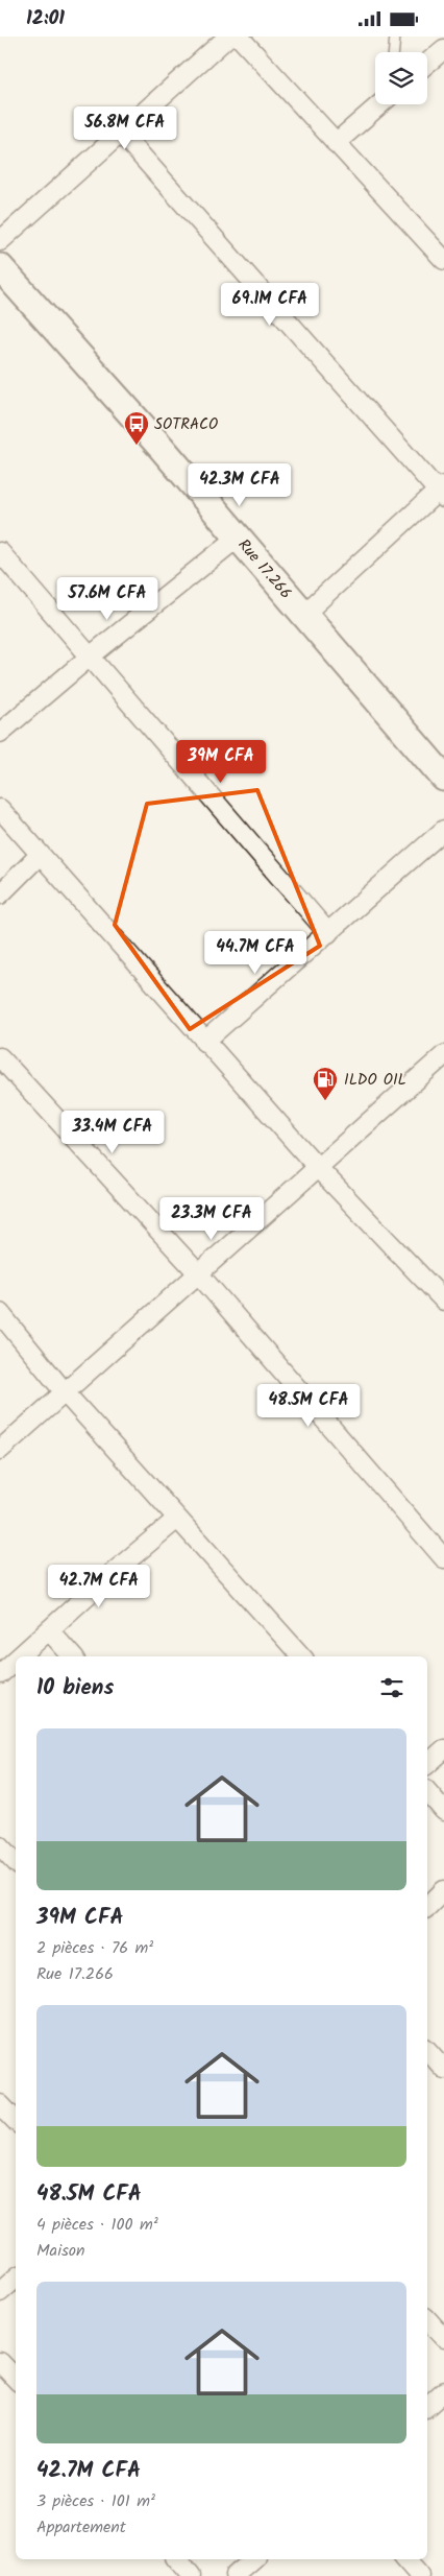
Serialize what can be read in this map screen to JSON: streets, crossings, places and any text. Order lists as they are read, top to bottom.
{
  "streets": {
    "main road": ["Rue 17.266"]
  },
  "places": {
    "bus stop": ["SOTRACO"],
    "fuel station": ["ILDO OIL"]
  },
  "page": {
    "status": "12:01",
    "price": [
      "56.8M CFA",
      "69.1M CFA",
      "42.3M CFA",
      "57.6M CFA",
      "39M CFA",
      "44.7M CFA",
      "33.4M CFA",
      "23.3M CFA",
      "48.5M CFA",
      "42.7M CFA"
    ],
    "heading": "10 biens",
    "list": [
      {
        "name": "39M CFA",
        "note": "2 pièces · 76 m² · Rue 17.266"
      },
      {
        "name": "48.5M CFA",
        "note": "4 pièces · 100 m² · Maison"
      },
      {
        "name": "42.7M CFA",
        "note": "3 pièces · 101 m² · Appartement"
      }
    ]
  }
}
